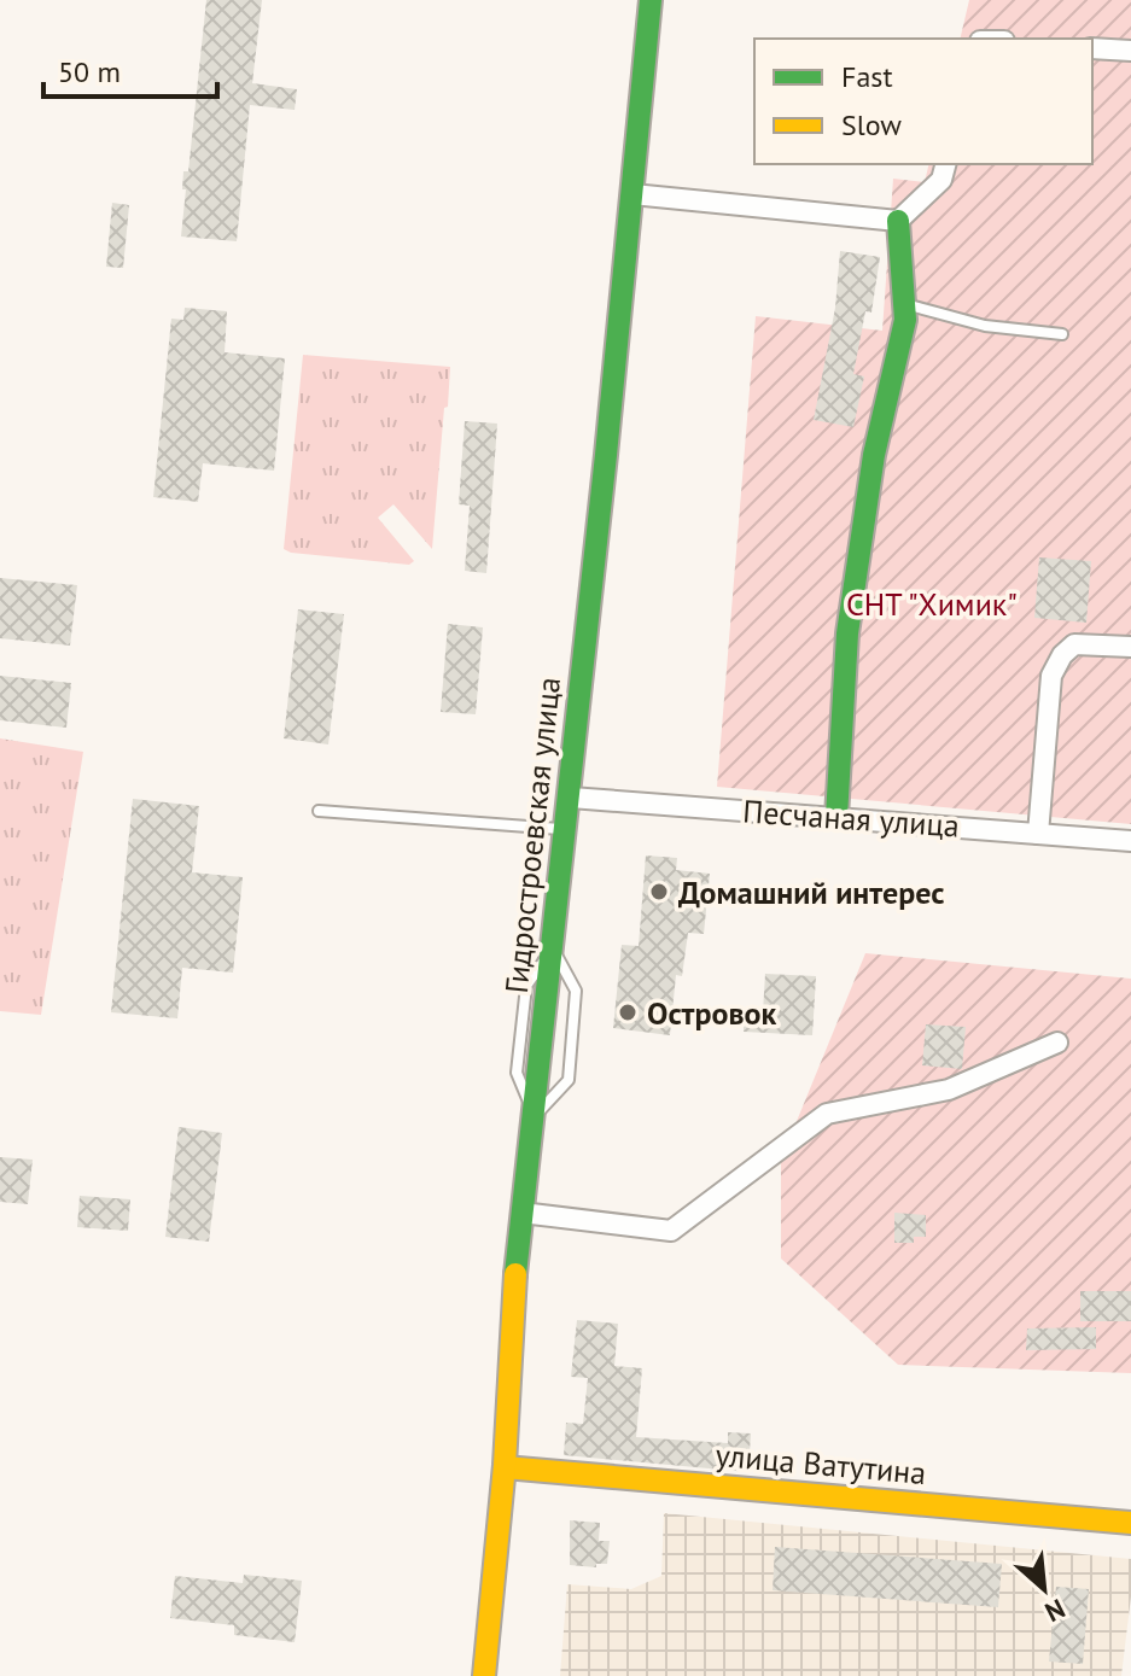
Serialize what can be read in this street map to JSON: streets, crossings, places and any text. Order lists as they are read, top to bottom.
{
  "streets": {
    "street": ["Песчаная улица", "Гидростроевская улица", "улица Ватутина"]
  },
  "crossings": [
    ["Песчаная улица", "Гидростроевская улица"],
    ["Гидростроевская улица", "улица Ватутина"]
  ],
  "parks": ["СНТ \"Химик\""],
  "places": ["Домашний интерес", "Островок"],
  "legend": ["Fast", "Slow"],
  "scale_bar": "50 m",
  "north": "bottom right"
}
